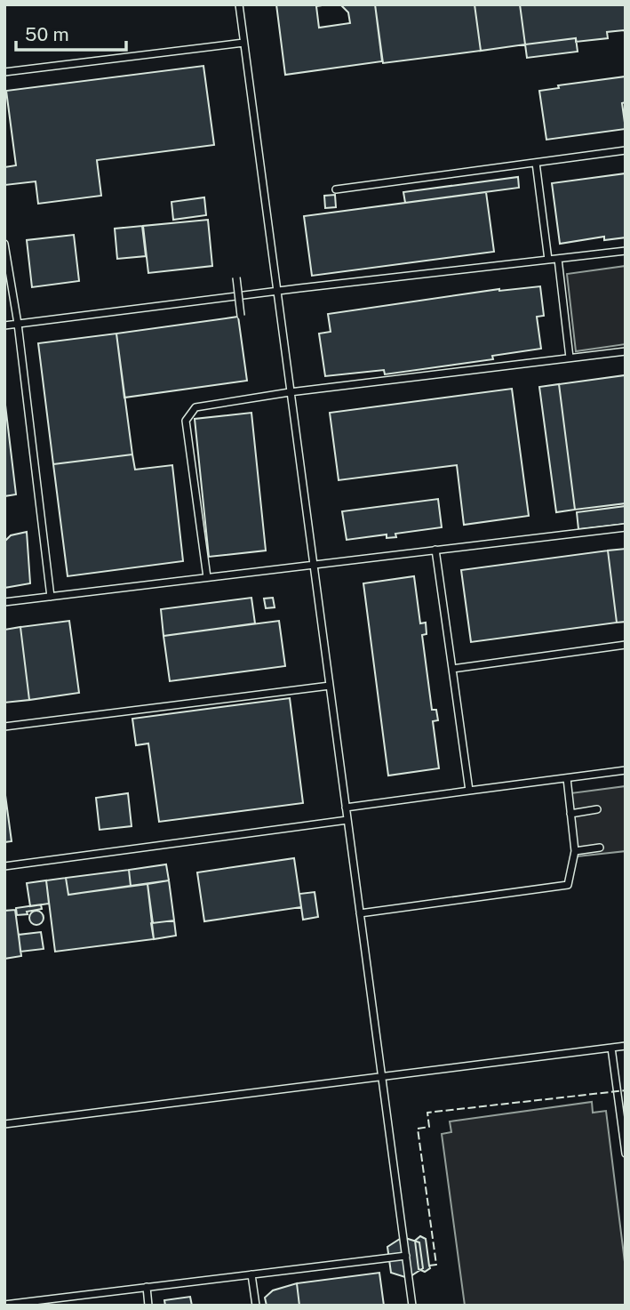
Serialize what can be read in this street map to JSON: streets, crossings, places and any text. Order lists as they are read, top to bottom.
{
  "scale_bar": "50 m"
}
